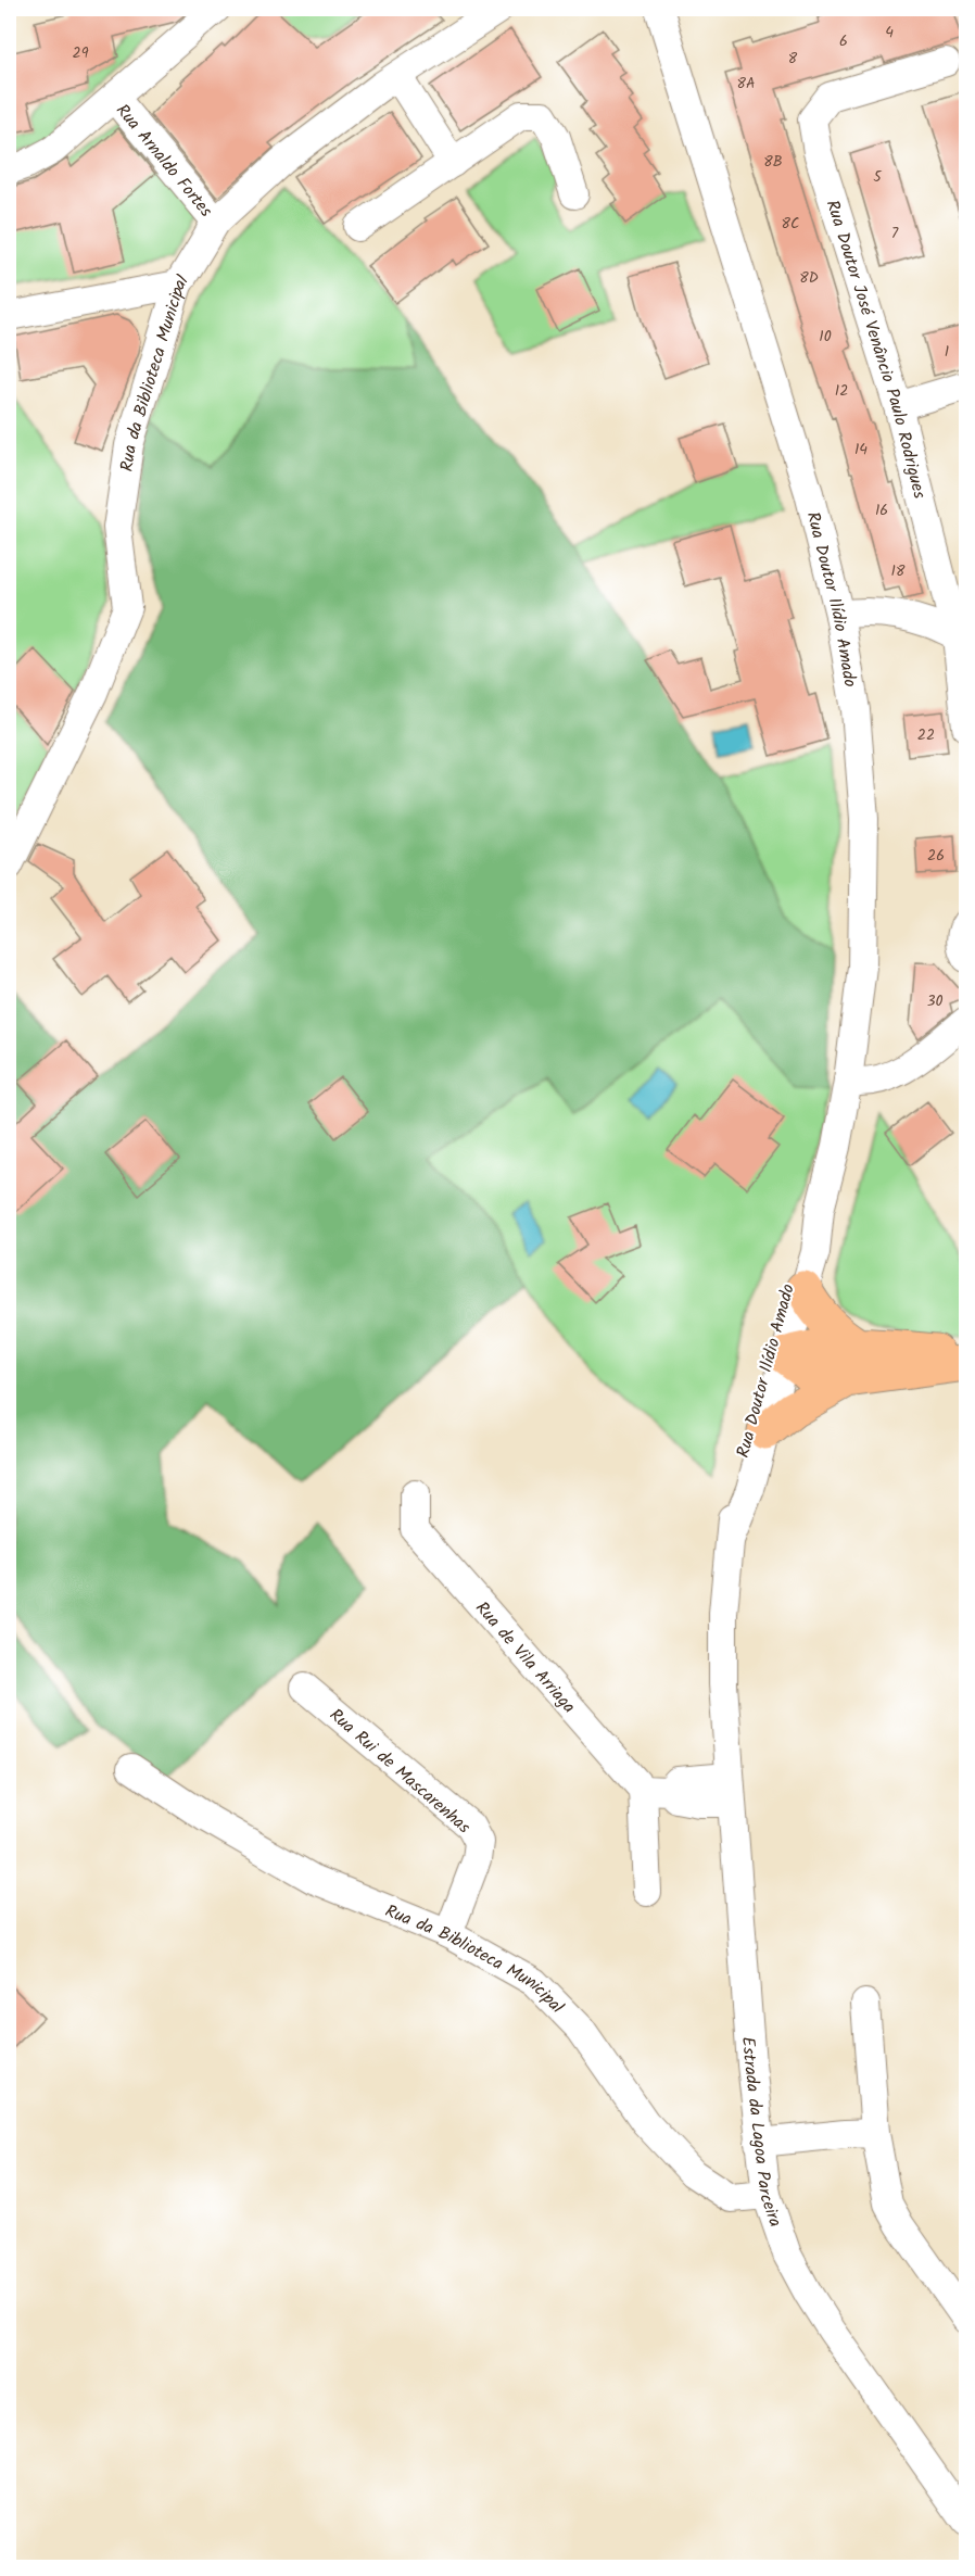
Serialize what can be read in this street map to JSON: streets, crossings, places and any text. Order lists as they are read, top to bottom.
{
  "streets": {
    "street": [
      "Rua Arnaldo Fortes",
      "Rua Doutor José Venâncio Paulo Rodrigues",
      "Rua da Biblioteca Municipal",
      "Rua Doutor Ilídio Amado",
      "Rua de Vila Arriaga",
      "Rua Rui de Mascarenhas",
      "Estrada da Lagoa Parceira"
    ]
  },
  "crossings": [
    ["Rua Arnaldo Fortes", "Rua da Biblioteca Municipal"],
    ["Rua da Biblioteca Municipal", "Rua Rui de Mascarenhas"],
    ["Rua da Biblioteca Municipal", "Estrada da Lagoa Parceira"],
    ["Rua Doutor Ilídio Amado", "Estrada da Lagoa Parceira"],
    ["Rua de Vila Arriaga", "Estrada da Lagoa Parceira"]
  ],
  "house_numbers": [
    "4",
    "6",
    "29",
    "8",
    "8A",
    "8B",
    "5",
    "8C",
    "7",
    "8D",
    "10",
    "1",
    "12",
    "14",
    "16",
    "18",
    "22",
    "26",
    "30"
  ]
}
